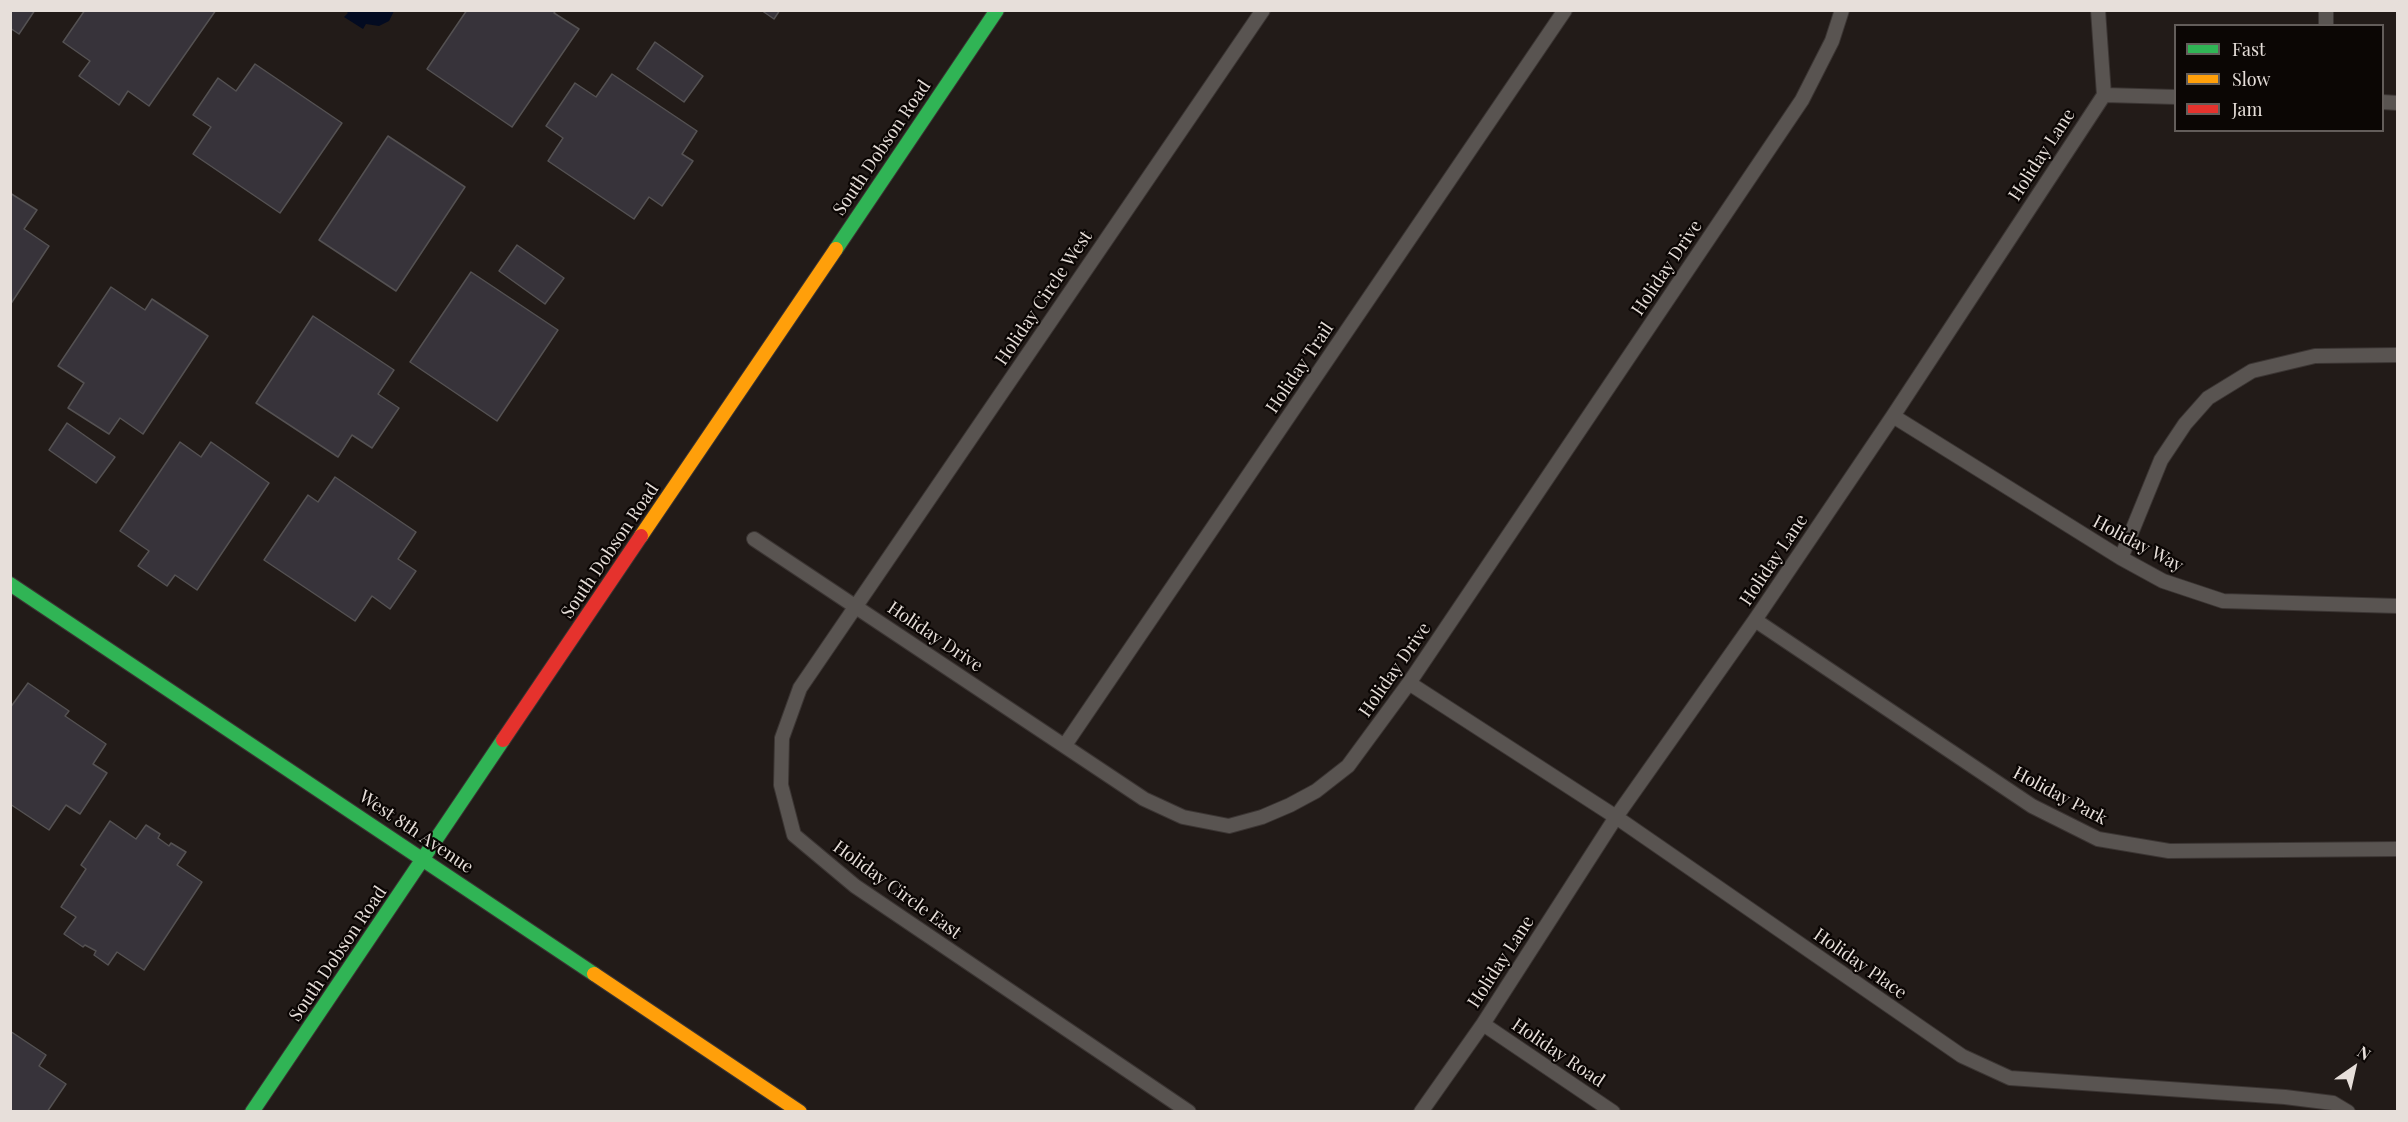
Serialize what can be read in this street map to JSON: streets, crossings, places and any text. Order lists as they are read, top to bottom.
{
  "streets": {
    "main road": ["South Dobson Road", "West 8th Avenue"],
    "lane": [
      "Holiday Lane",
      "Holiday Drive",
      "Holiday Circle West",
      "Holiday Trail",
      "Holiday Way",
      "Holiday Park",
      "Holiday Circle East",
      "Holiday Place",
      "Holiday Road"
    ]
  },
  "crossings": [
    ["South Dobson Road", "West 8th Avenue"],
    ["Holiday Lane", "Holiday Way"],
    ["Holiday Lane", "Holiday Park"],
    ["Holiday Lane", "Holiday Place"],
    ["Holiday Lane", "Holiday Road"],
    ["Holiday Drive", "Holiday Circle West"],
    ["Holiday Drive", "Holiday Trail"],
    ["Holiday Drive", "Holiday Circle East"],
    ["Holiday Drive", "Holiday Place"],
    ["Holiday Circle West", "Holiday Circle East"]
  ],
  "legend": ["Fast", "Slow", "Jam"],
  "north": "top right"
}
